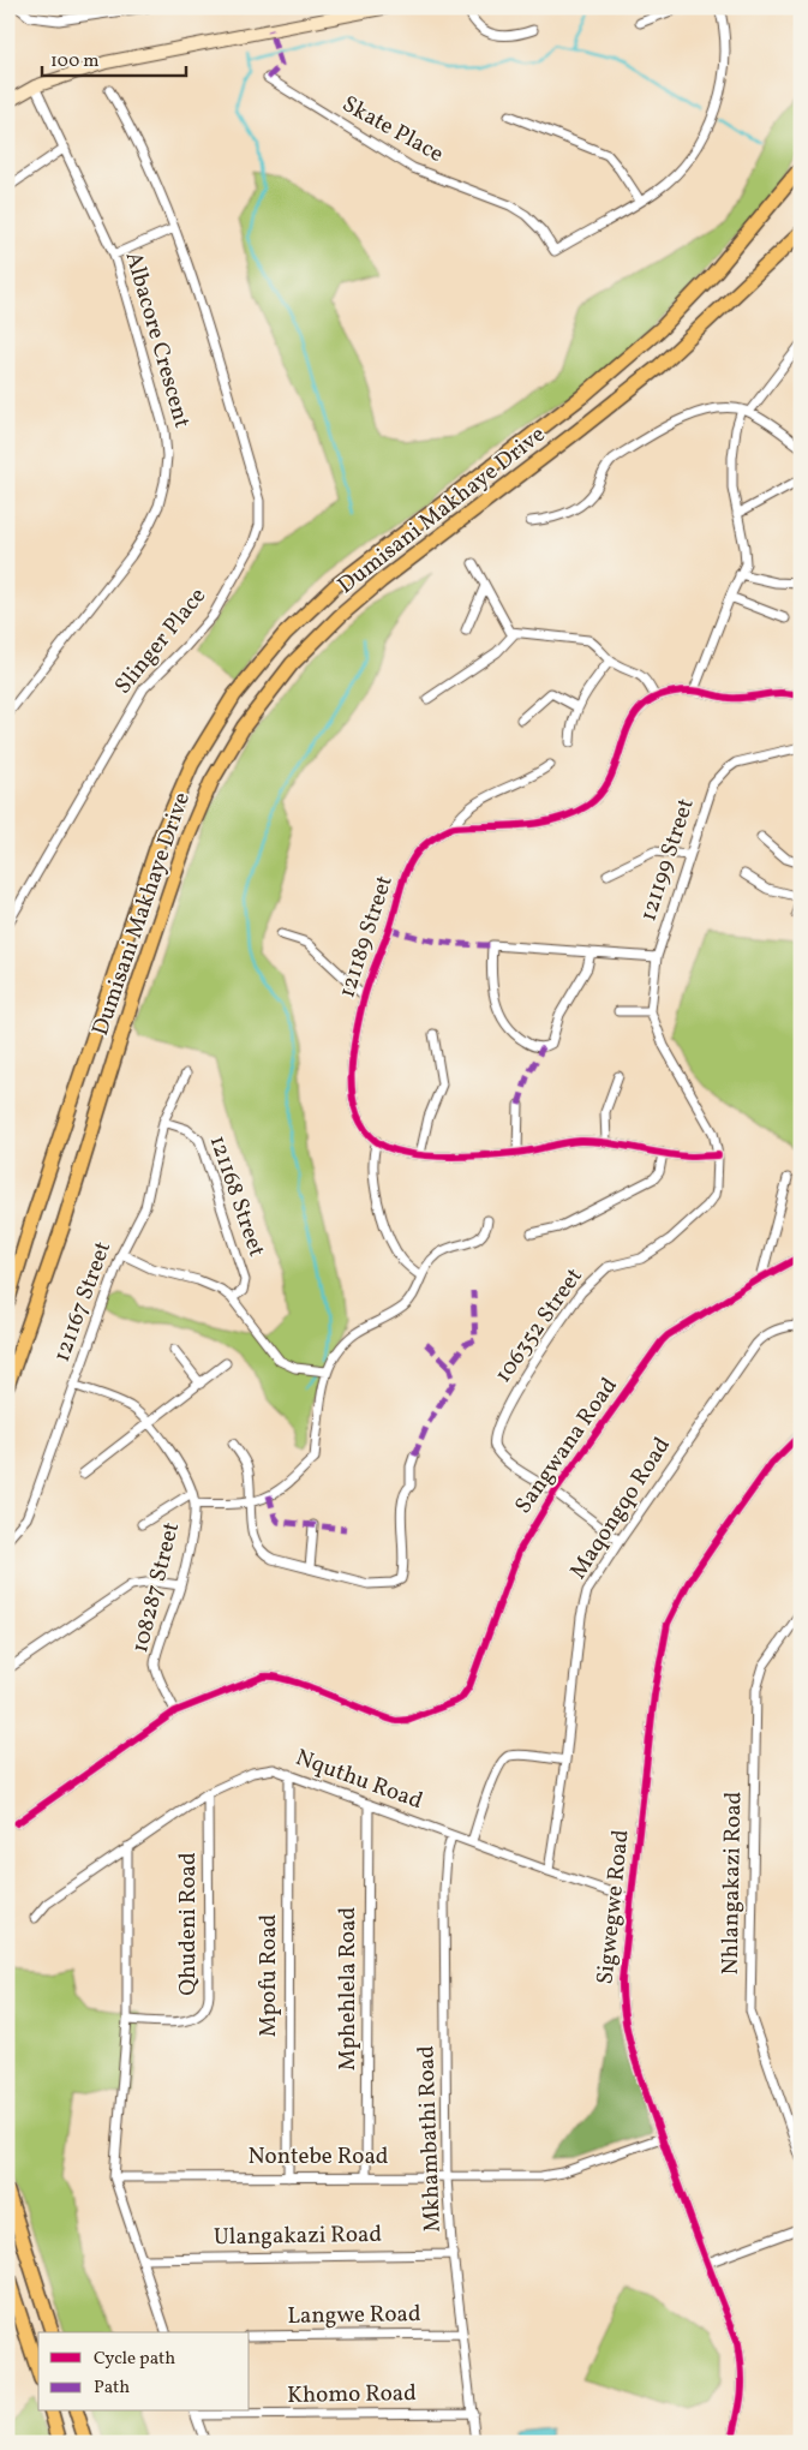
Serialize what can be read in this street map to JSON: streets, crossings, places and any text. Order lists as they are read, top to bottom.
{
  "streets": {
    "main road": ["Dumisani Makhaye Drive"],
    "street": [
      "Skate Place",
      "Albacore Crescent",
      "Slinger Place",
      "121199 Street",
      "121189 Street",
      "121168 Street",
      "121167 Street",
      "106352 Street",
      "Sangwana Road",
      "Maqongqo Road",
      "108287 Street",
      "Nquthu Road",
      "Nhlangakazi Road",
      "Sigwegwe Road",
      "Qhudeni Road",
      "Mpofu Road",
      "Mphehlela Road",
      "Mkhambathi Road",
      "Nontebe Road",
      "Ulangakazi Road",
      "Langwe Road",
      "Khomo Road"
    ]
  },
  "crossings": [
    ["121199 Street", "106352 Street"],
    ["121168 Street", "121167 Street"],
    ["121167 Street", "108287 Street"],
    ["106352 Street", "Sangwana Road"],
    ["106352 Street", "Maqongqo Road"],
    ["Sangwana Road", "108287 Street"],
    ["Maqongqo Road", "Nquthu Road"],
    ["Nquthu Road", "Sigwegwe Road"],
    ["Nquthu Road", "Qhudeni Road"],
    ["Nquthu Road", "Mpofu Road"],
    ["Nquthu Road", "Mphehlela Road"],
    ["Nquthu Road", "Mkhambathi Road"],
    ["Sigwegwe Road", "Nontebe Road"],
    ["Mpofu Road", "Nontebe Road"],
    ["Mphehlela Road", "Nontebe Road"],
    ["Mkhambathi Road", "Nontebe Road"],
    ["Mkhambathi Road", "Ulangakazi Road"],
    ["Mkhambathi Road", "Langwe Road"],
    ["Mkhambathi Road", "Khomo Road"]
  ],
  "legend": ["Cycle path", "Path"],
  "scale_bar": "100 m"
}
